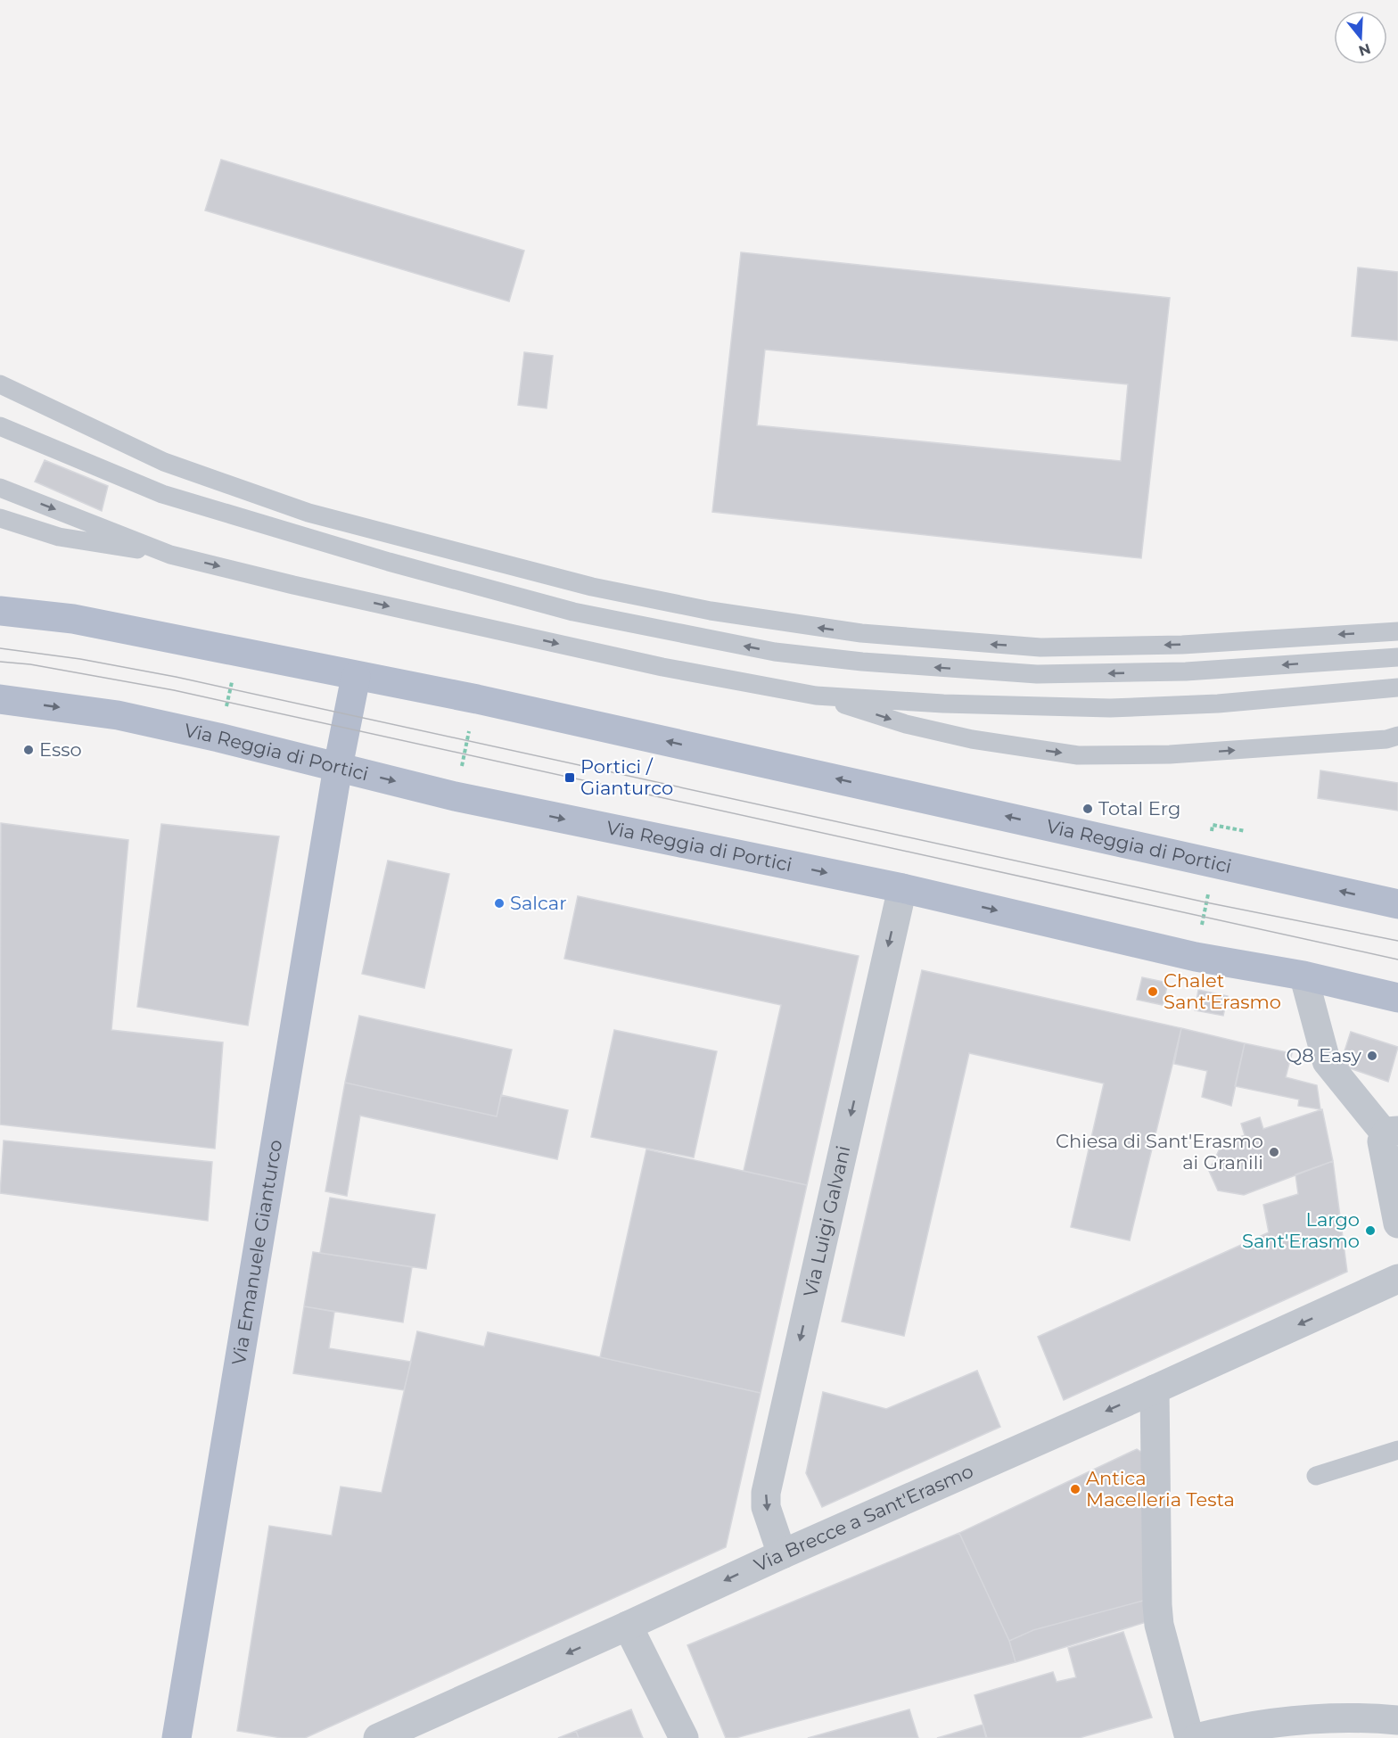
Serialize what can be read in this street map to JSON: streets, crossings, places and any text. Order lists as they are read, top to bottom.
{
  "streets": {
    "main road": ["Via Reggia di Portici", "Via Emanuele Gianturco"],
    "street": ["Via Luigi Galvani", "Via Brecce a Sant'Erasmo"]
  },
  "crossings": [
    ["Via Reggia di Portici", "Via Luigi Galvani"],
    ["Via Reggia di Portici", "Via Emanuele Gianturco"],
    ["Via Luigi Galvani", "Via Brecce a Sant'Erasmo"]
  ],
  "one_way": ["Via Luigi Galvani", "Via Brecce a Sant'Erasmo"],
  "places": {
    "other": [
      "Esso",
      "Total Erg",
      "Salcar",
      "Chalet Sant'Erasmo",
      "Q8 Easy",
      "Chiesa di Sant'Erasmo ai Granili",
      "Largo Sant'Erasmo",
      "Antica Macelleria Testa"
    ],
    "transit": ["Portici / Gianturco"]
  },
  "north": "bottom"
}
